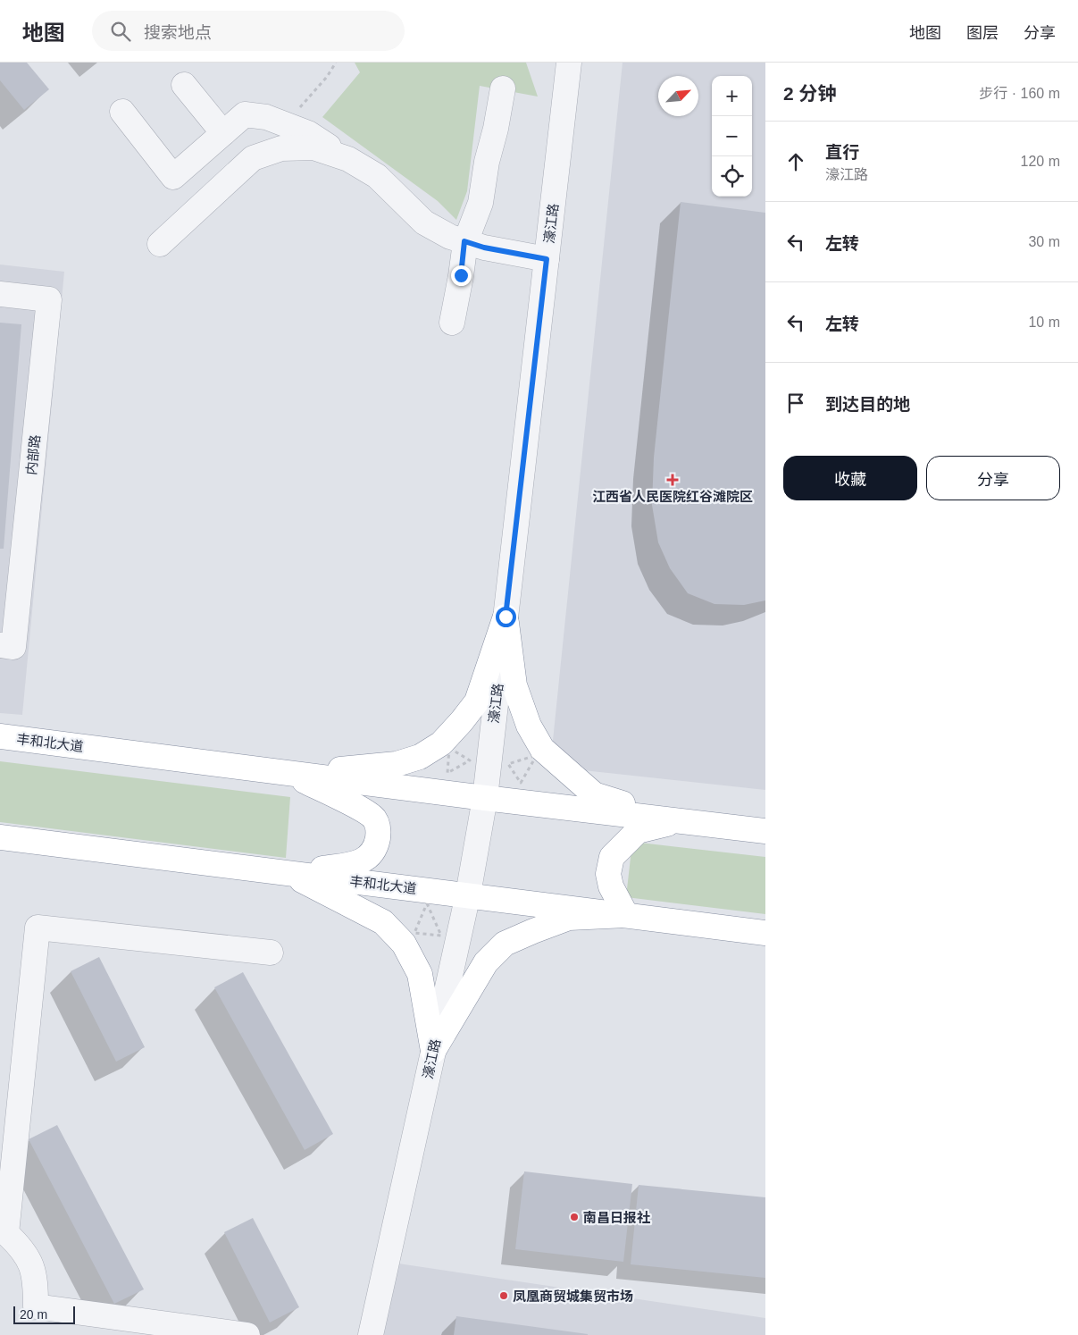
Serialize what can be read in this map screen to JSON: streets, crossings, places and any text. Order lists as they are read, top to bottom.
{
  "streets": {
    "highway": ["丰和北大道"],
    "street": ["濠江路", "内部路"]
  },
  "crossings": [
    ["濠江路", "丰和北大道"]
  ],
  "places": {
    "health": ["江西省人民医院红谷滩院区"],
    "other": ["南昌日报社", "凤凰商贸城集贸市场"]
  },
  "scale_bar": "20 m",
  "north": "top right",
  "page": {
    "header": "地图",
    "search": "搜索地点",
    "nav": ["地图", "图层", "分享"],
    "heading": ["2 分钟", "步行 · 160 m"],
    "map_buttons": ["+", "−"],
    "list": [
      ["直行", "濠江路", "120 m"],
      ["左转", "30 m"],
      ["左转", "10 m"],
      "到达目的地"
    ],
    "buttons": ["收藏", "分享"],
    "scale": "20 m"
  }
}
